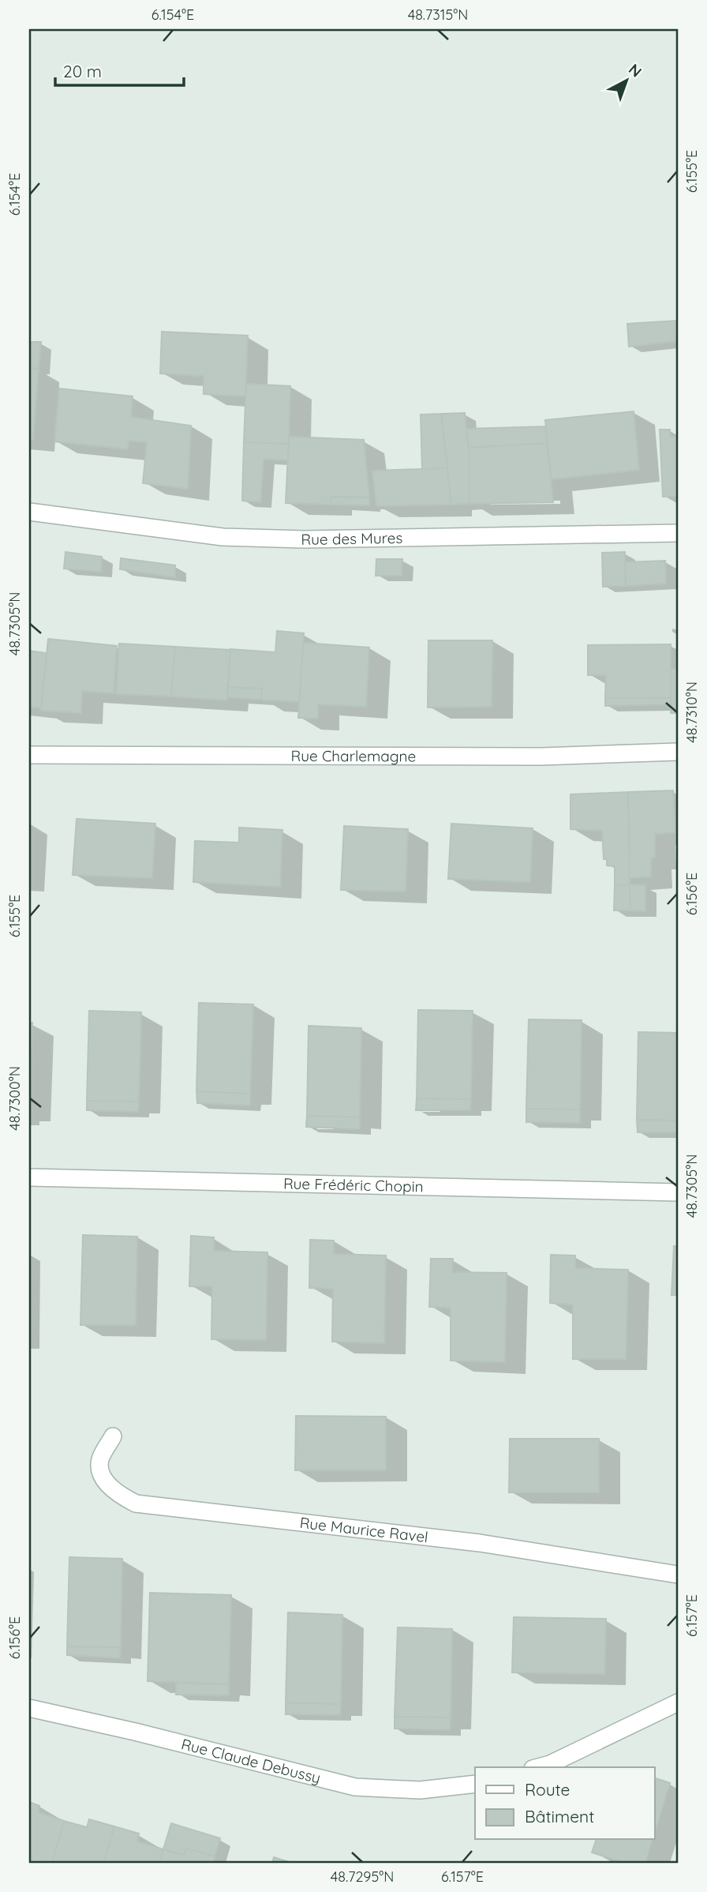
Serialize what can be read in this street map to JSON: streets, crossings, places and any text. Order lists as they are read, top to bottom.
{
  "streets": {
    "street": [
      "Rue des Mures",
      "Rue Charlemagne",
      "Rue Frédéric Chopin",
      "Rue Maurice Ravel",
      "Rue Claude Debussy"
    ]
  },
  "legend": ["Route", "Bâtiment"],
  "scale_bar": "20 m",
  "north": "top right",
  "coordinates": [
    "6.154°E",
    "48.7315°N",
    "6.155°E",
    "48.7305°N",
    "48.7310°N",
    "6.156°E",
    "48.7300°N",
    "6.157°E",
    "48.7295°N"
  ]
}
